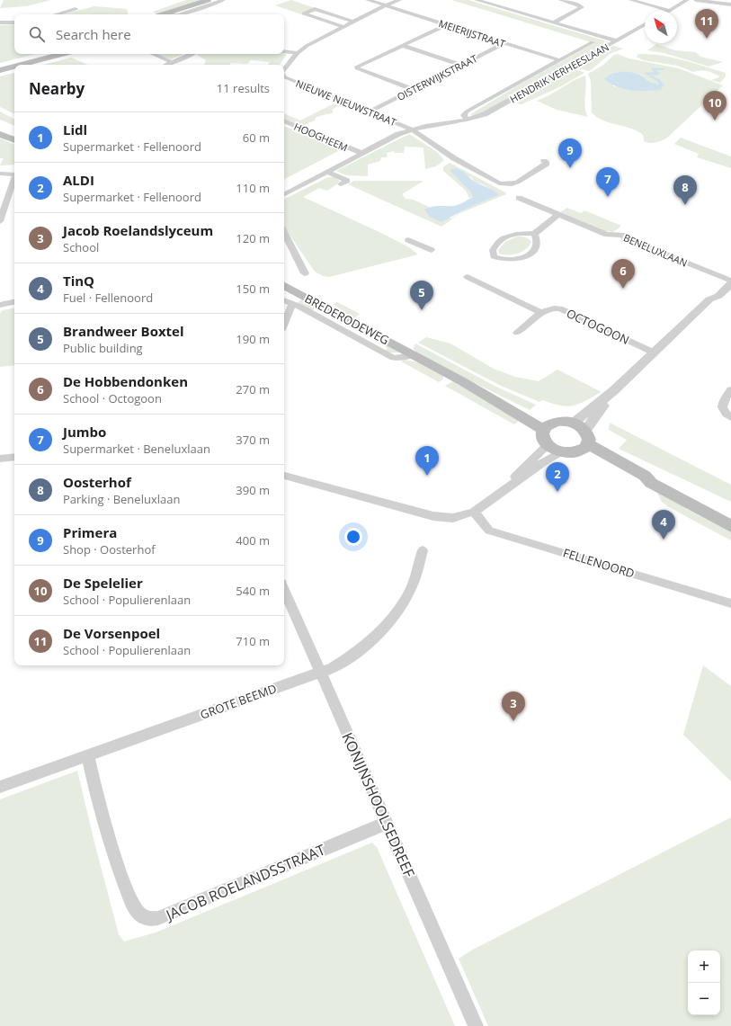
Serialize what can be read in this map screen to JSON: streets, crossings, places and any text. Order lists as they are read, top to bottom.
{
  "streets": {
    "main road": ["BREDERODEWEG"],
    "street": [
      "MEIERIJSTRAAT",
      "HENDRIK VERHEESLAAN",
      "OISTERWIJKSTRAAT",
      "NIEUWE NIEUWSTRAAT",
      "HOOGHEEM",
      "BENELUXLAAN",
      "OCTOGOON",
      "FELLENOORD",
      "GROTE BEEMD",
      "KONIJNSHOOLSEDREEF",
      "JACOB ROELANDSSTRAAT"
    ]
  },
  "crossings": [
    ["MEIERIJSTRAAT", "HENDRIK VERHEESLAAN"],
    ["MEIERIJSTRAAT", "OISTERWIJKSTRAAT"],
    ["MEIERIJSTRAAT", "NIEUWE NIEUWSTRAAT"],
    ["HENDRIK VERHEESLAAN", "NIEUWE NIEUWSTRAAT"],
    ["HENDRIK VERHEESLAAN", "HOOGHEEM"],
    ["OISTERWIJKSTRAAT", "NIEUWE NIEUWSTRAAT"],
    ["GROTE BEEMD", "KONIJNSHOOLSEDREEF"],
    ["GROTE BEEMD", "JACOB ROELANDSSTRAAT"],
    ["KONIJNSHOOLSEDREEF", "JACOB ROELANDSSTRAAT"]
  ],
  "north": "top left",
  "page": {
    "pins": [
      "11",
      "10",
      "9",
      "7",
      "8",
      "6",
      "5",
      "1",
      "2",
      "4",
      "3"
    ],
    "search": "Search here",
    "heading": ["Nearby", "11 results"],
    "list": [
      {
        "mark": "1",
        "name": "Lidl",
        "note": "Supermarket · Fellenoord",
        "value": "60 m"
      },
      {
        "mark": "2",
        "name": "ALDI",
        "note": "Supermarket · Fellenoord",
        "value": "110 m"
      },
      {
        "mark": "3",
        "name": "Jacob Roelandslyceum",
        "note": "School",
        "value": "120 m"
      },
      {
        "mark": "4",
        "name": "TinQ",
        "note": "Fuel · Fellenoord",
        "value": "150 m"
      },
      {
        "mark": "5",
        "name": "Brandweer Boxtel",
        "note": "Public building",
        "value": "190 m"
      },
      {
        "mark": "6",
        "name": "De Hobbendonken",
        "note": "School · Octogoon",
        "value": "270 m"
      },
      {
        "mark": "7",
        "name": "Jumbo",
        "note": "Supermarket · Beneluxlaan",
        "value": "370 m"
      },
      {
        "mark": "8",
        "name": "Oosterhof",
        "note": "Parking · Beneluxlaan",
        "value": "390 m"
      },
      {
        "mark": "9",
        "name": "Primera",
        "note": "Shop · Oosterhof",
        "value": "400 m"
      },
      {
        "mark": "10",
        "name": "De Spelelier",
        "note": "School · Populierenlaan",
        "value": "540 m"
      },
      {
        "mark": "11",
        "name": "De Vorsenpoel",
        "note": "School · Populierenlaan",
        "value": "710 m"
      }
    ],
    "map_buttons": ["+", "−"]
  }
}
